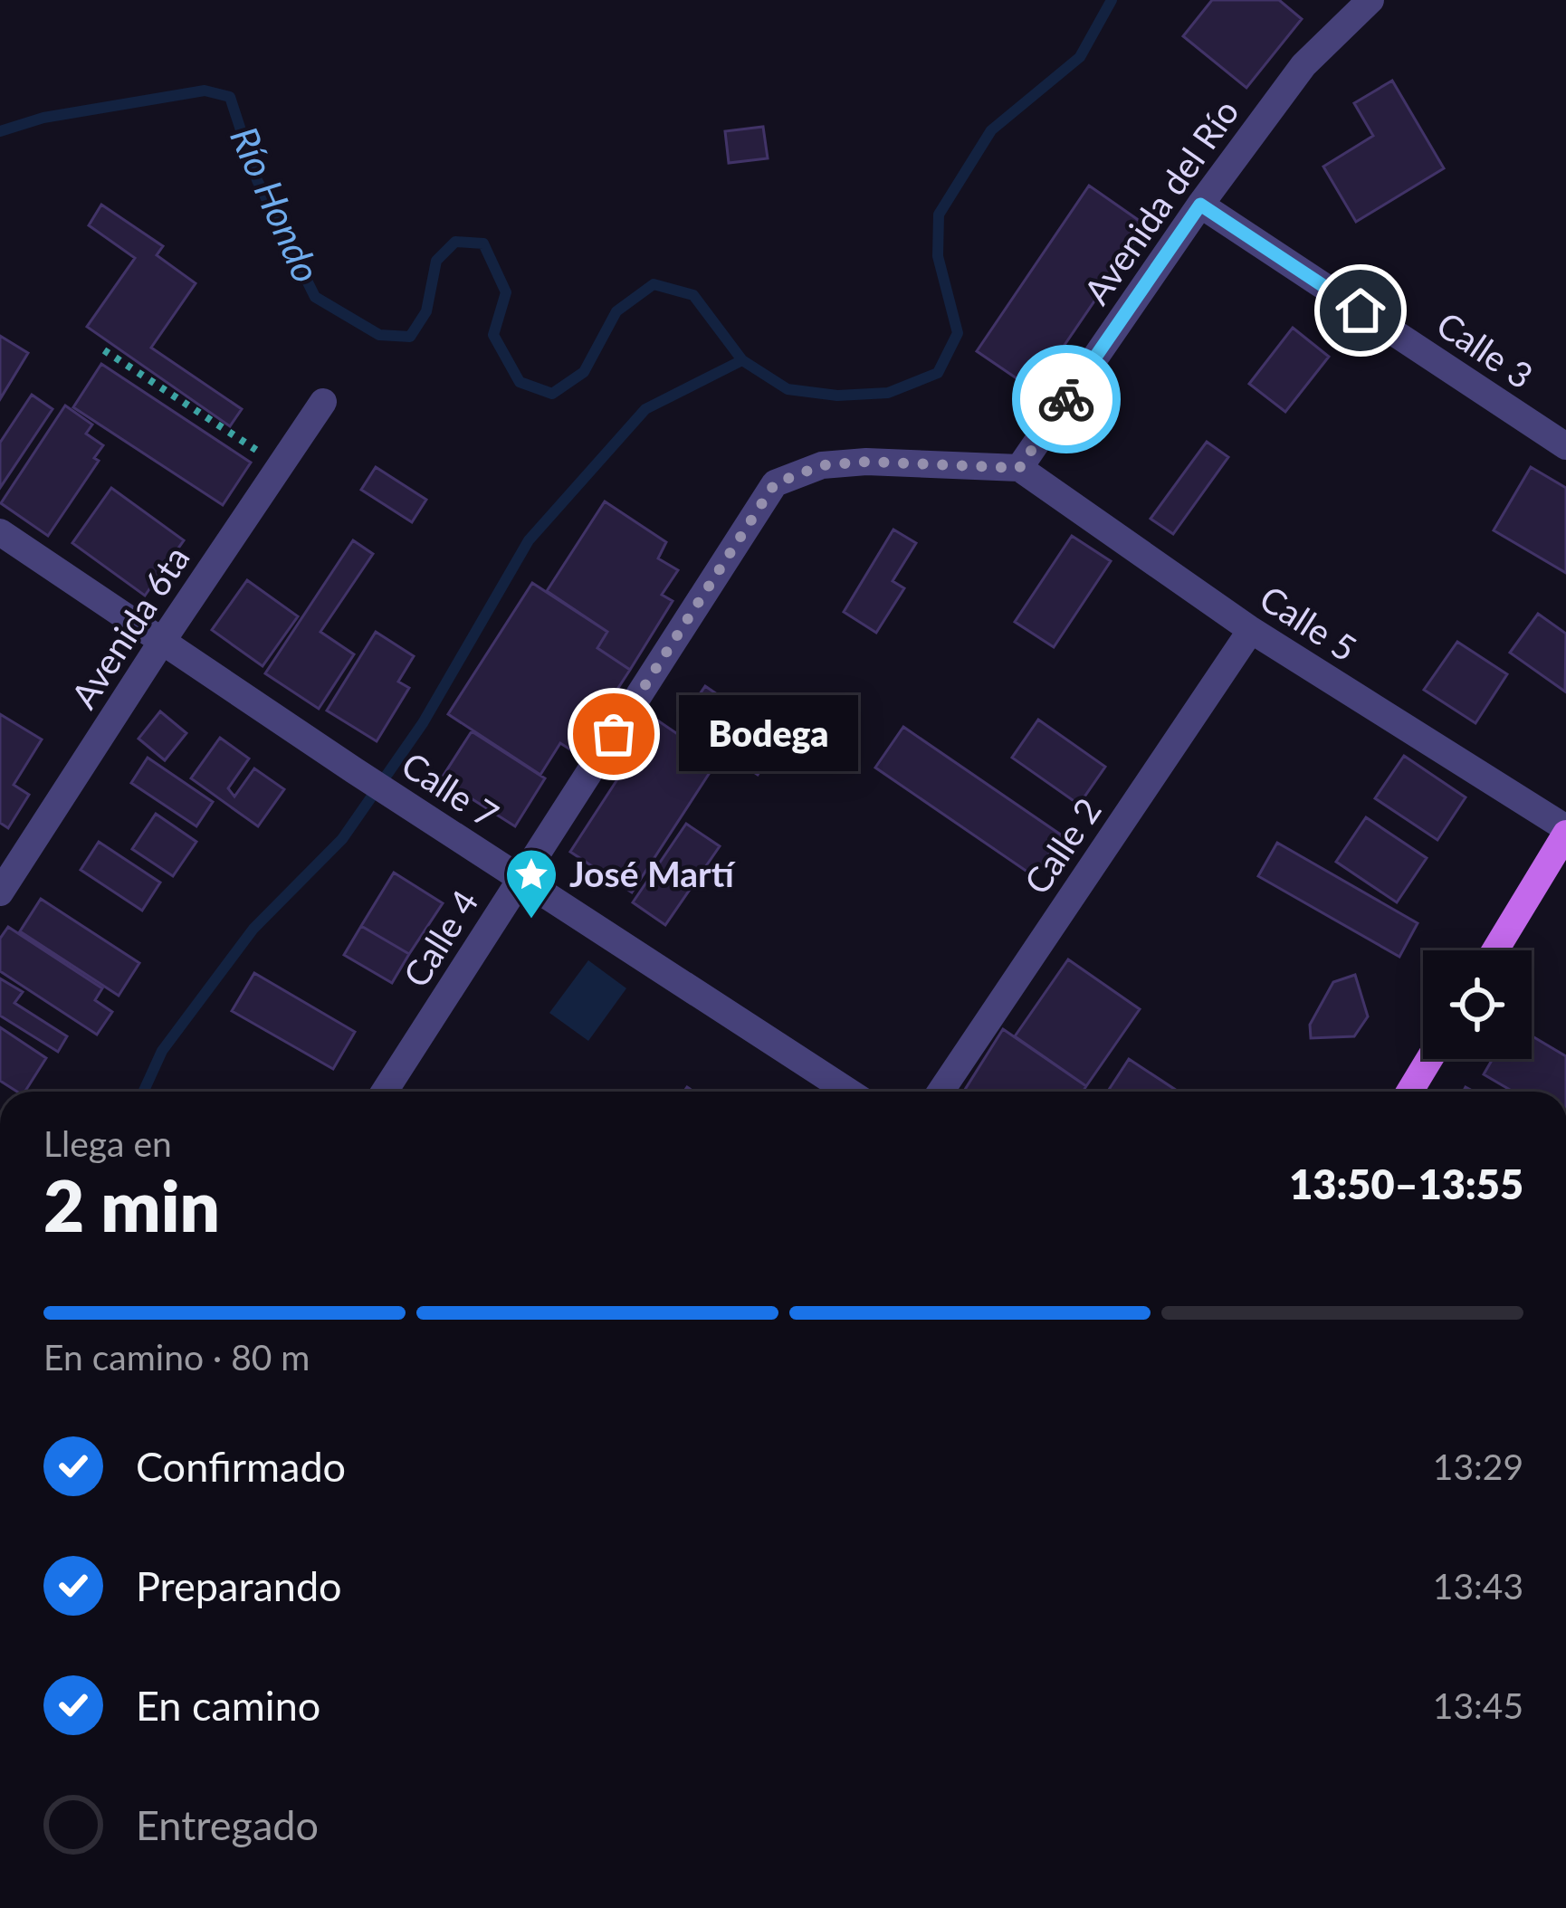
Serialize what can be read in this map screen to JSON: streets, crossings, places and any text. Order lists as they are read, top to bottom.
{
  "streets": {
    "street": [
      "Avenida del Río",
      "Calle 3",
      "Calle 5",
      "Avenida 6ta",
      "Calle 7",
      "Calle 2",
      "Calle 4"
    ]
  },
  "crossings": [
    ["Avenida del Río", "Calle 3"],
    ["Avenida del Río", "Calle 5"],
    ["Avenida del Río", "Calle 4"],
    ["Calle 5", "Calle 2"],
    ["Calle 5", "Calle 4"],
    ["Avenida 6ta", "Calle 7"],
    ["Calle 7", "Calle 4"]
  ],
  "water": ["Río Hondo"],
  "places": {
    "other": ["Bodega"],
    "place": ["José Martí"]
  },
  "page": {
    "bubble": "Bodega",
    "heading": ["2 min", "Llega en", "13:50–13:55"],
    "bar": "En camino · 80 m",
    "list": [
      ["Confirmado", "13:29"],
      ["Preparando", "13:43"],
      ["En camino", "13:45"],
      "Entregado"
    ]
  }
}
